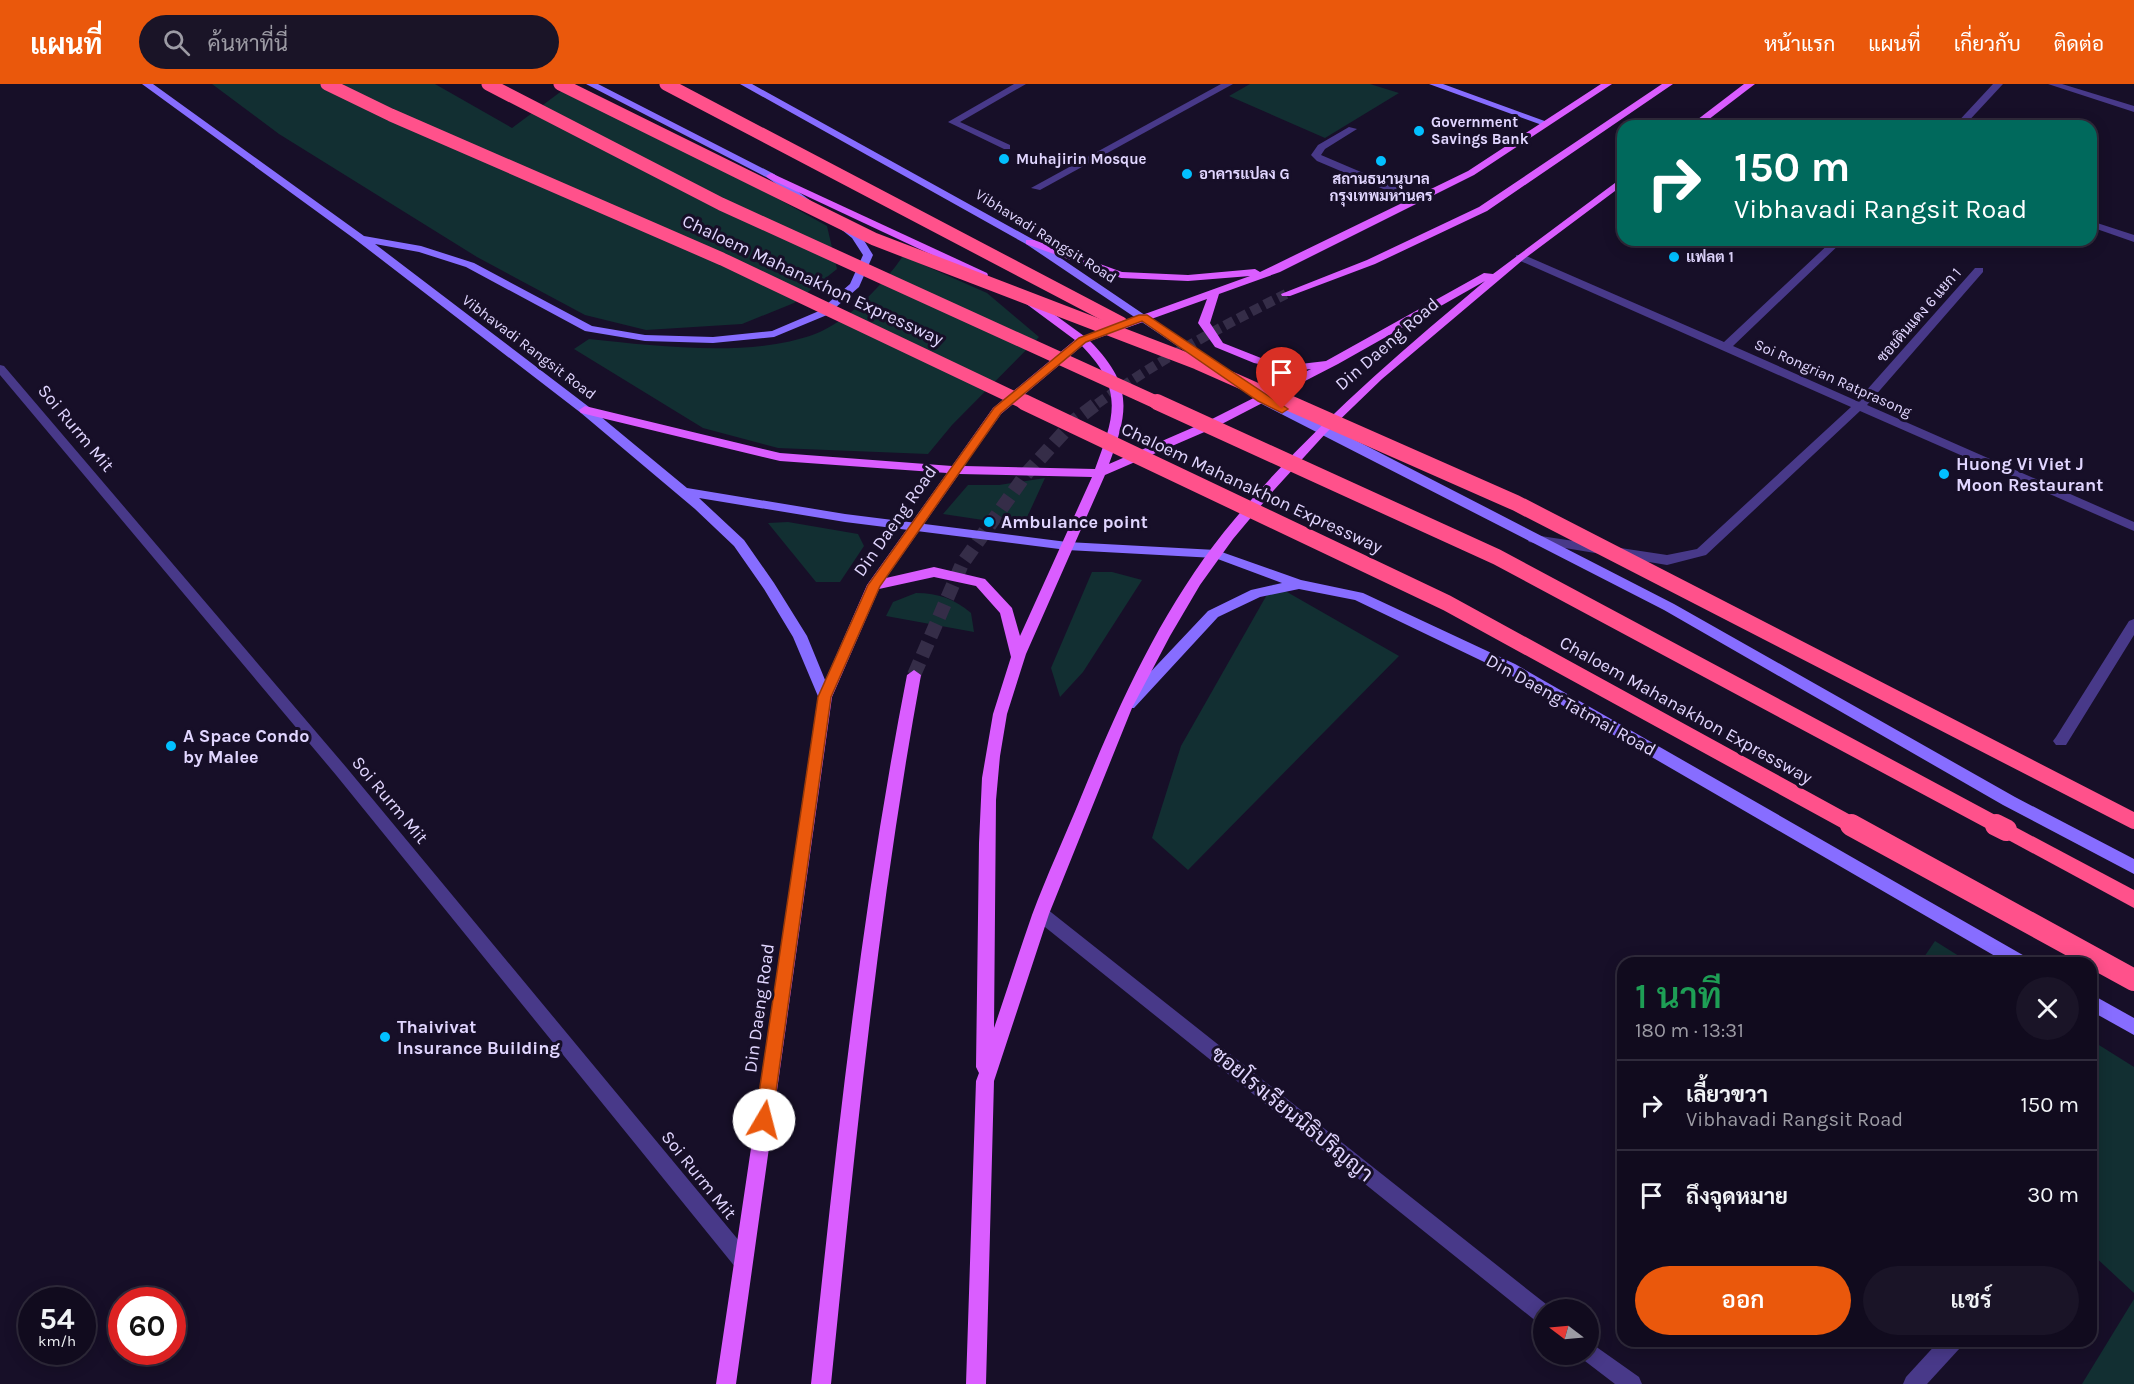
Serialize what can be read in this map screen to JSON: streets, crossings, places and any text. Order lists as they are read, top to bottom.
{
  "streets": {
    "highway": ["Chaloem Mahanakhon Expressway"],
    "main road": ["Vibhavadi Rangsit Road", "Din Daeng Road", "Din Daeng Tatmai Road"],
    "street": [
      "ซอยดินแดง 6 แยก 1",
      "Soi Rongrian Ratprasong",
      "Soi Rurm Mit",
      "ซอยโรงเรียนนิธิปริญญา"
    ]
  },
  "crossings": [
    ["Vibhavadi Rangsit Road", "Din Daeng Road"],
    ["ซอยดินแดง 6 แยก 1", "Soi Rongrian Ratprasong"],
    ["Din Daeng Road", "Soi Rongrian Ratprasong"],
    ["Din Daeng Road", "Soi Rurm Mit"],
    ["Din Daeng Road", "Din Daeng Tatmai Road"],
    ["Din Daeng Road", "ซอยโรงเรียนนิธิปริญญา"]
  ],
  "places": [
    "Government Savings Bank",
    "Muhajirin Mosque",
    "สถานธนานุบาล กรุงเทพมหานคร",
    "อาคารแปลง G",
    "แฟลต 1",
    "Huong Vi Viet J Moon Restaurant",
    "Ambulance point",
    "A Space Condo by Malee",
    "Thaivivat Insurance Building"
  ],
  "north": "left",
  "page": {
    "header": "แผนที่",
    "search": "ค้นหาที่นี่",
    "nav": [
      "หน้าแรก",
      "แผนที่",
      "เกี่ยวกับ",
      "ติดต่อ"
    ],
    "turn": ["150 m", "Vibhavadi Rangsit Road"],
    "heading": ["1 นาที", "180 m · 13:31"],
    "list": [
      {
        "name": "เลี้ยวขวา",
        "note": "Vibhavadi Rangsit Road",
        "value": "150 m"
      },
      {
        "name": "ถึงจุดหมาย",
        "value": "30 m"
      }
    ],
    "buttons": ["ออก", "แชร์"],
    "speed": "54 km/h",
    "limit": "60"
  }
}
